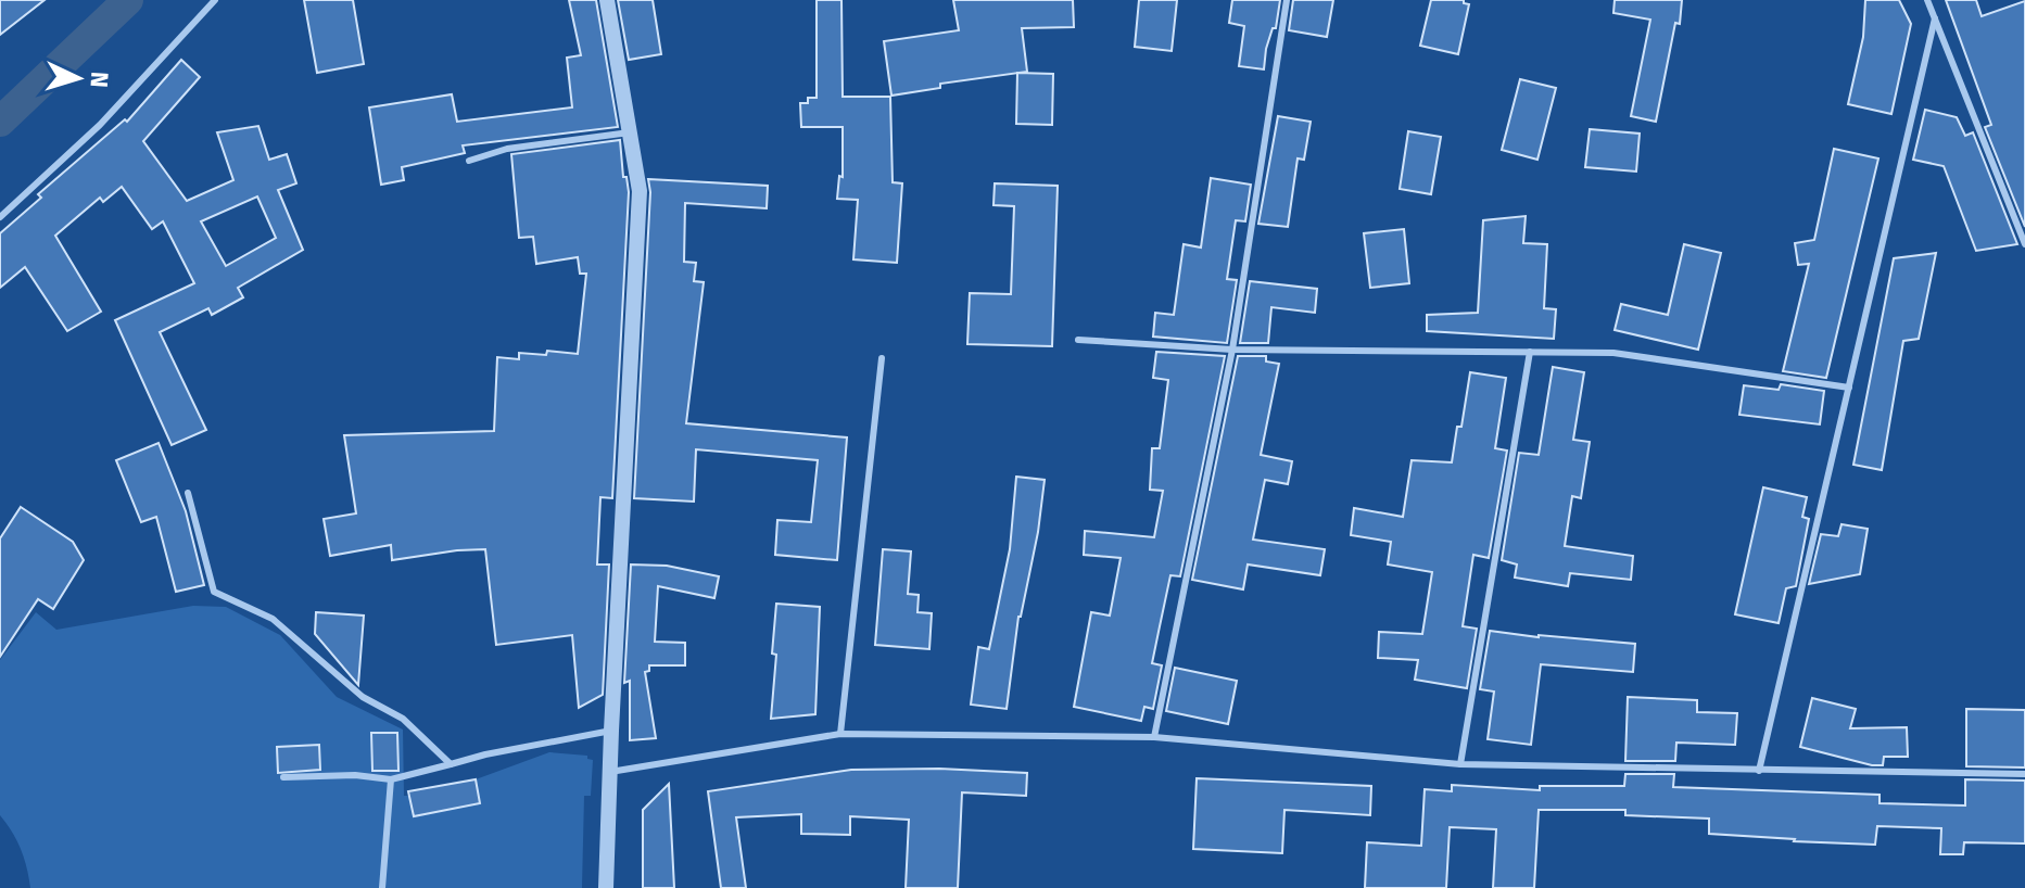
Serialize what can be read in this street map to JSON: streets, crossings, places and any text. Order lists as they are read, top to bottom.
{
  "north": "right"
}
